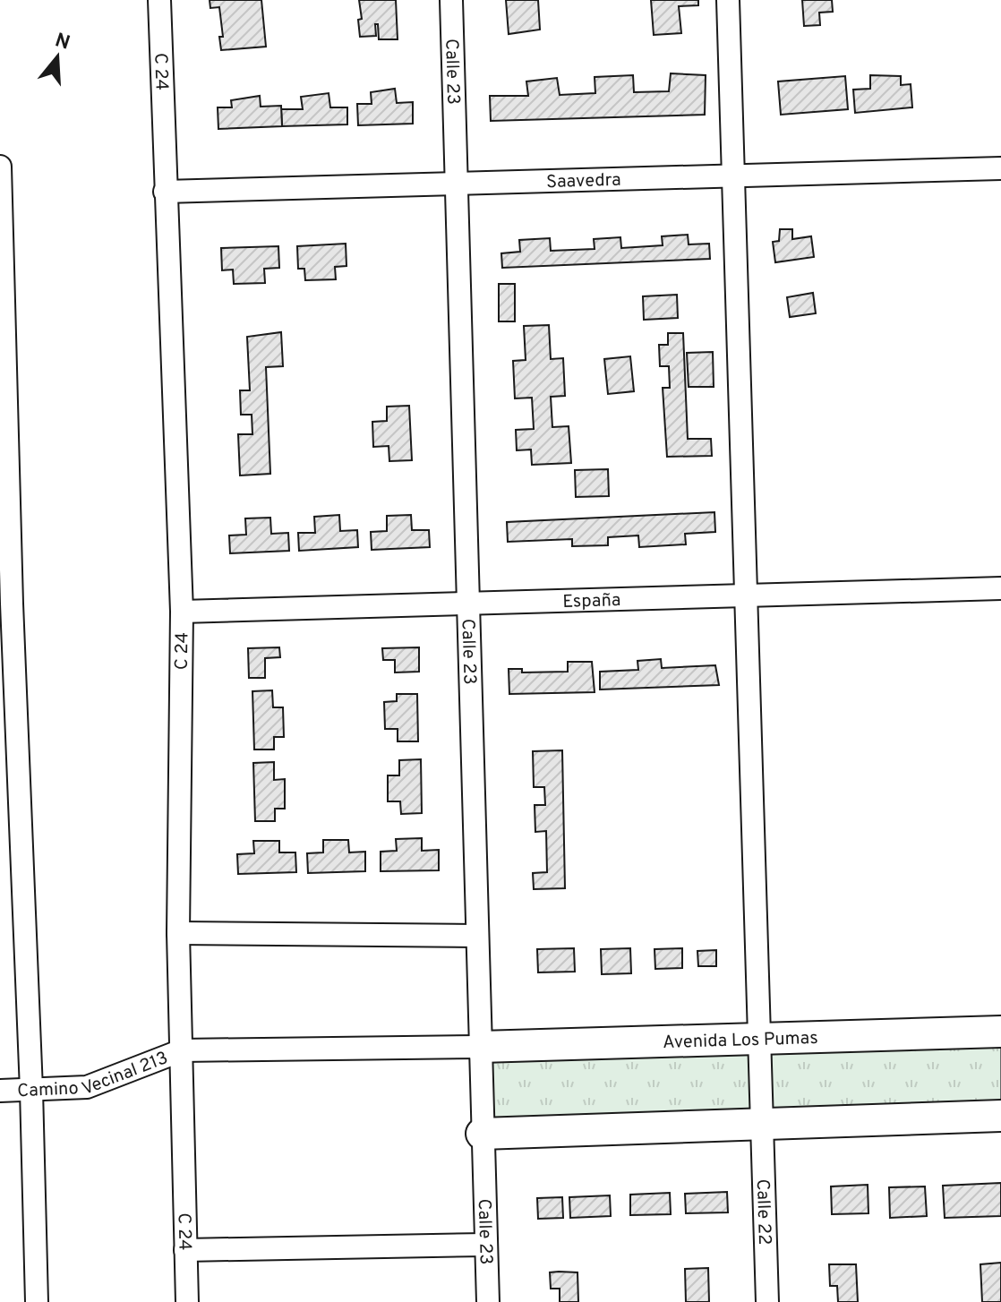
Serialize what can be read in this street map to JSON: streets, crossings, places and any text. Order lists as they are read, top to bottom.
{
  "streets": {
    "main road": ["Avenida Los Pumas"],
    "street": [
      "C 24",
      "Calle 23",
      "Saavedra",
      "España",
      "Camino Vecinal 213",
      "Calle 22"
    ]
  },
  "crossings": [
    ["C 24", "Saavedra"],
    ["C 24", "España"],
    ["C 24", "Camino Vecinal 213"],
    ["Calle 23", "Saavedra"],
    ["Calle 23", "España"],
    ["Calle 23", "Avenida Los Pumas"],
    ["Saavedra", "Calle 22"],
    ["España", "Calle 22"],
    ["Avenida Los Pumas", "Calle 22"]
  ],
  "north": "top"
}
